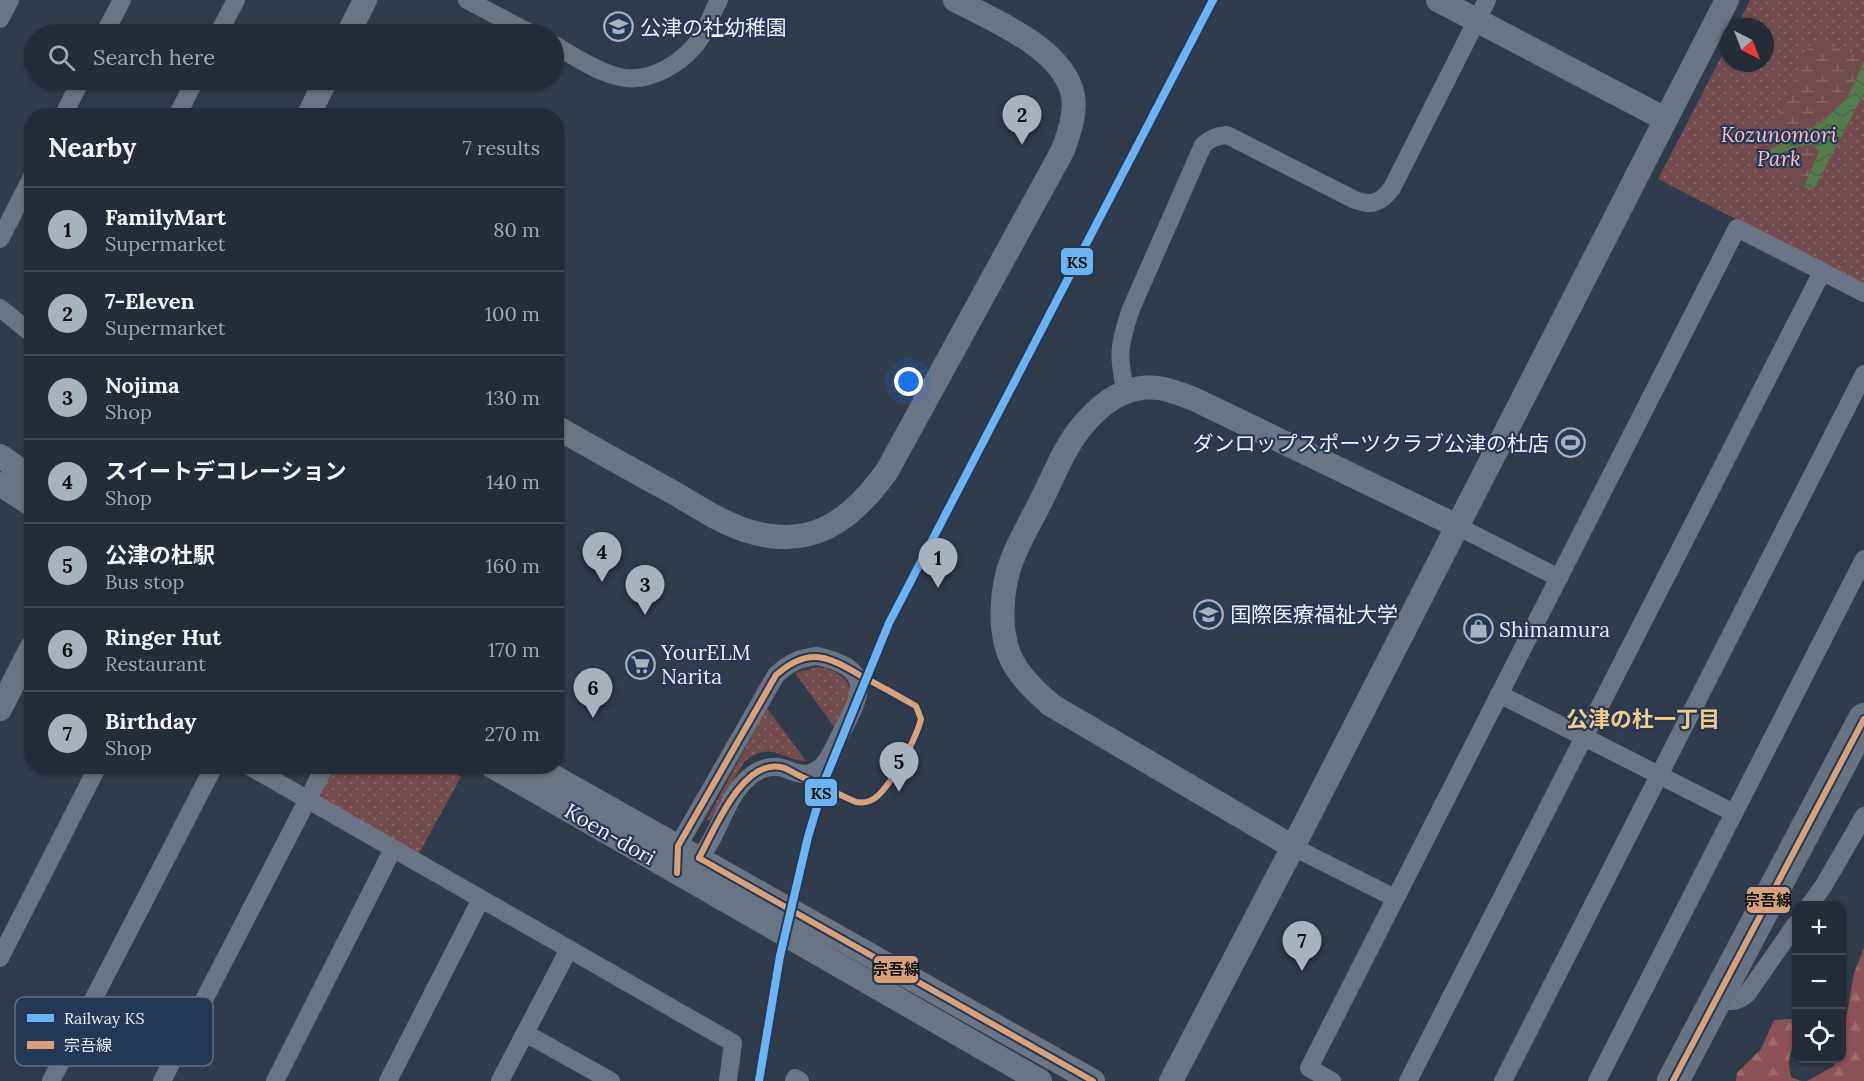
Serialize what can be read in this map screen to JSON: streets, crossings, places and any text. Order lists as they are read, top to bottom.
{
  "streets": {
    "street": ["Koen-dori"]
  },
  "districts": ["公津の杜一丁目"],
  "parks": ["Kozunomori Park"],
  "places": {
    "school or university": ["公津の社幼稚園", "国際医療福祉大学"],
    "sports": ["ダンロップスポーツクラブ公津の杜店"],
    "shop": ["Shimamura"],
    "supermarket": ["YourELM Narita"]
  },
  "lines": ["rail line KS", "transit line 宗吾線"],
  "legend": ["Railway KS", "宗吾線"],
  "north": "bottom right",
  "page": {
    "search": "Search here",
    "pins": [
      "2",
      "4",
      "1",
      "3",
      "6",
      "5",
      "7"
    ],
    "heading": ["Nearby", "7 results"],
    "list": [
      {
        "mark": "1",
        "name": "FamilyMart",
        "note": "Supermarket",
        "value": "80 m"
      },
      {
        "mark": "2",
        "name": "7-Eleven",
        "note": "Supermarket",
        "value": "100 m"
      },
      {
        "mark": "3",
        "name": "Nojima",
        "note": "Shop",
        "value": "130 m"
      },
      {
        "mark": "4",
        "name": "スイートデコレーション",
        "note": "Shop",
        "value": "140 m"
      },
      {
        "mark": "5",
        "name": "公津の杜駅",
        "note": "Bus stop",
        "value": "160 m"
      },
      {
        "mark": "6",
        "name": "Ringer Hut",
        "note": "Restaurant",
        "value": "170 m"
      },
      {
        "mark": "7",
        "name": "Birthday",
        "note": "Shop",
        "value": "270 m"
      }
    ],
    "map_buttons": ["+", "−"]
  }
}
